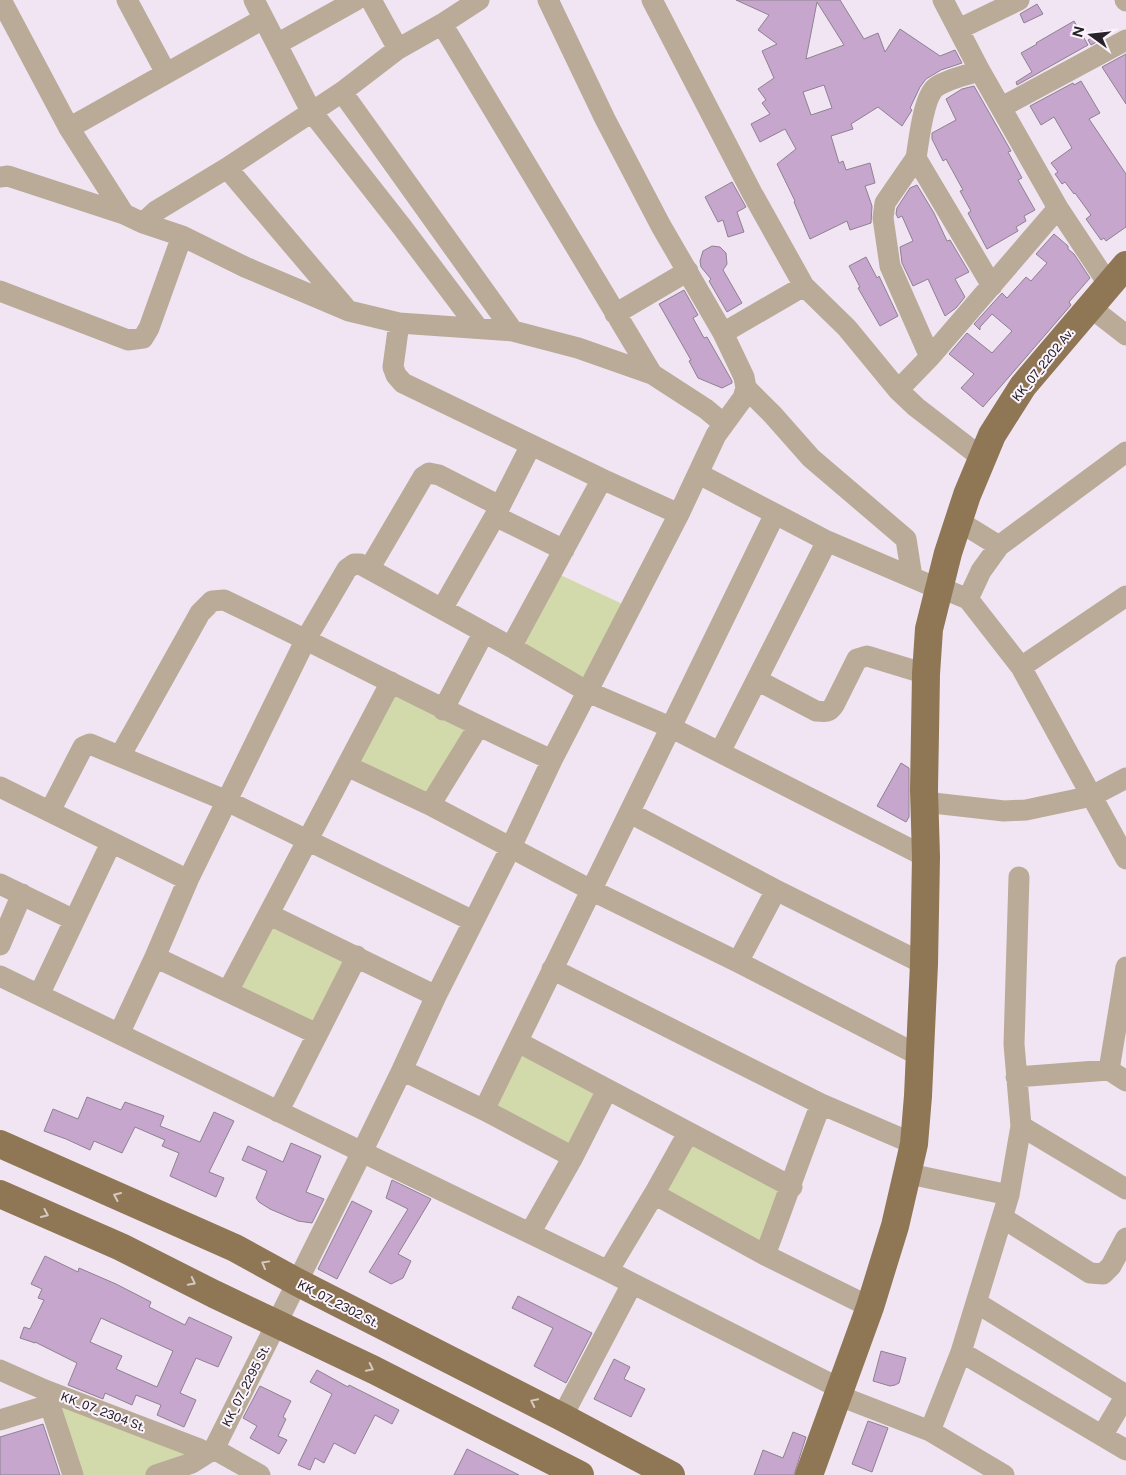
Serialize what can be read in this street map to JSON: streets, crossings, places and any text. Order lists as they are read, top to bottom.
{
  "streets": {
    "main road": ["KK_07_2202 Av.", "KK_07_2302 St."],
    "street": ["KK_07_2295 St.", "KK_07_2304 St."]
  },
  "crossings": [
    ["KK_07_2302 St.", "KK_07_2295 St."],
    ["KK_07_2295 St.", "KK_07_2304 St."]
  ],
  "north": "left"
}
